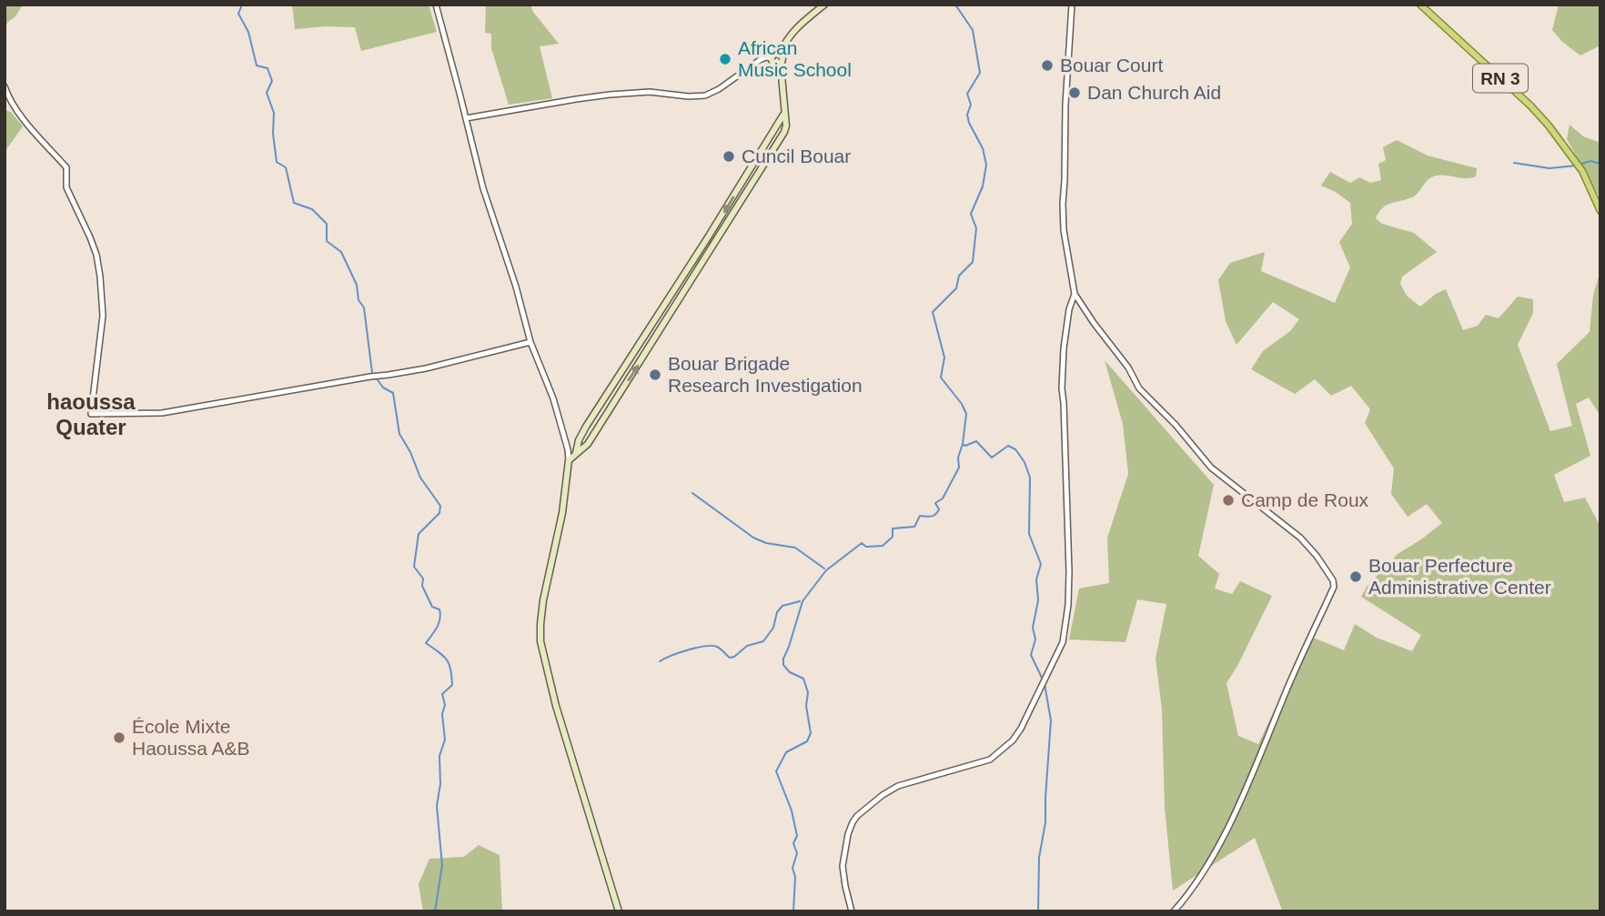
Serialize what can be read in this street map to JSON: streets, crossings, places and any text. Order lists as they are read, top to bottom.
{
  "streets": {
    "main road": ["RN 3"]
  },
  "districts": ["haoussa Quater"],
  "places": [
    "African Music School",
    "Bouar Court",
    "Dan Church Aid",
    "Cuncil Bouar",
    "Bouar Brigade Research Investigation",
    "Camp de Roux",
    "Bouar Perfecture Administrative Center",
    "École Mixte Haoussa A&B"
  ]
}
